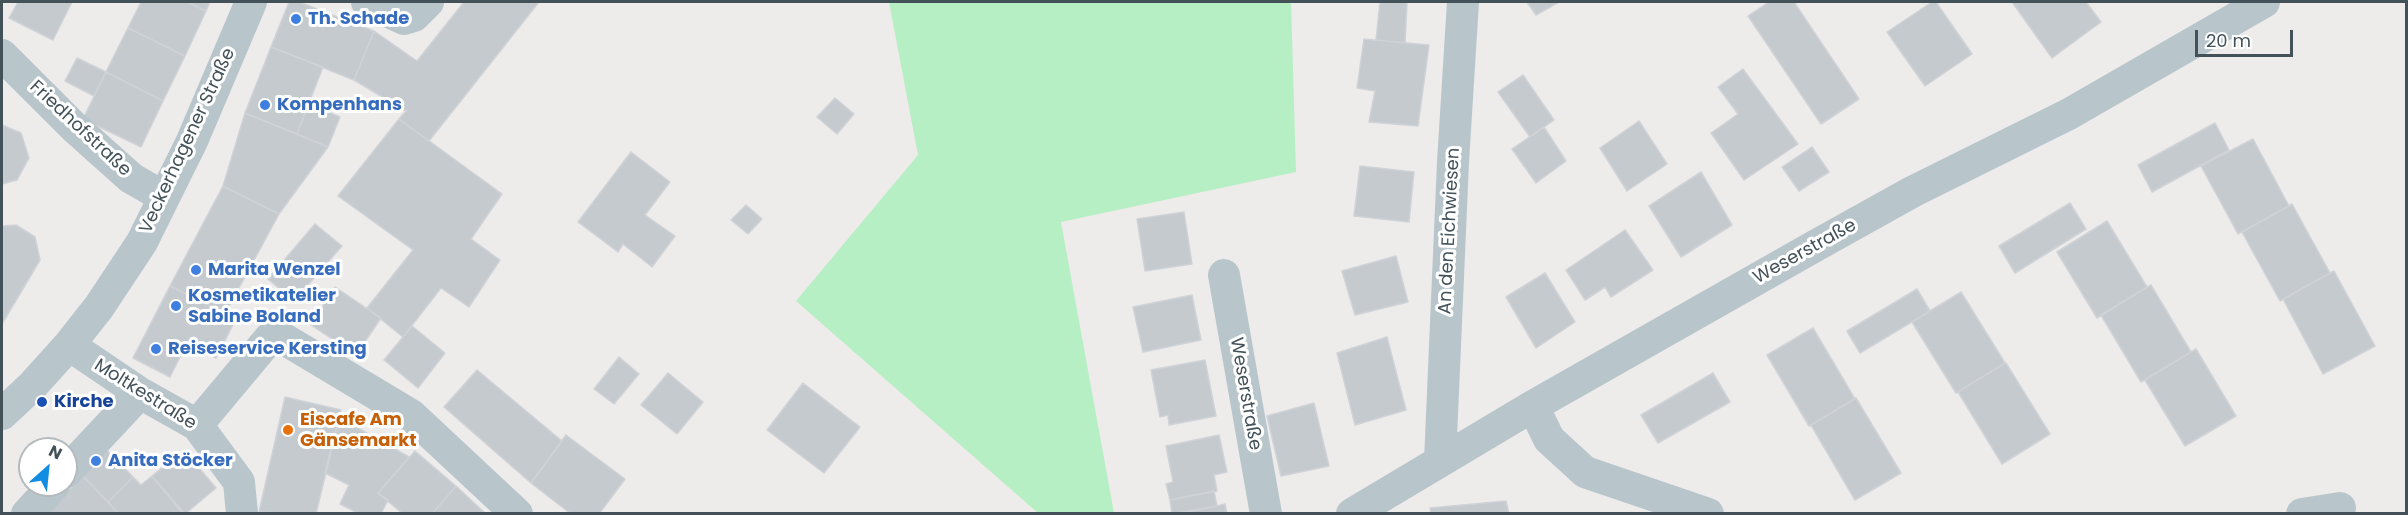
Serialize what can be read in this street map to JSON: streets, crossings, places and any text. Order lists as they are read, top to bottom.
{
  "streets": {
    "street": [
      "Friedhofstraße",
      "Veckerhagener Straße",
      "An den Eichwiesen",
      "Weserstraße",
      "Moltkestraße"
    ]
  },
  "crossings": [
    ["Friedhofstraße", "Veckerhagener Straße"],
    ["Veckerhagener Straße", "Moltkestraße"],
    ["An den Eichwiesen", "Weserstraße"]
  ],
  "places": [
    "Th. Schade",
    "Kompenhans",
    "Marita Wenzel",
    "Kosmetikatelier Sabine Boland",
    "Reiseservice Kersting",
    "Kirche",
    "Eiscafe Am Gänsemarkt",
    "Anita Stöcker"
  ],
  "scale_bar": "20 m",
  "north": "top right"
}
